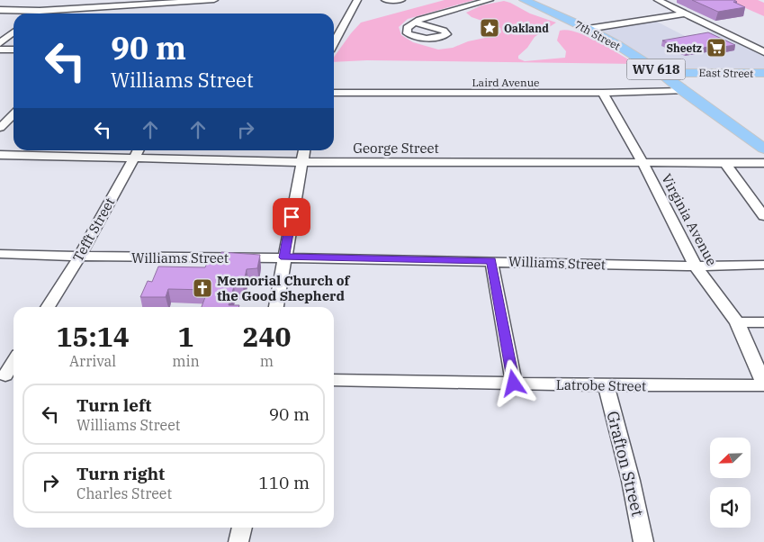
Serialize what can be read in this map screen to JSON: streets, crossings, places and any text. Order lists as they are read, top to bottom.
{
  "streets": {
    "main road": ["7th Street", "WV 618", "East Street"],
    "street": [
      "Laird Avenue",
      "George Street",
      "Virginia Avenue",
      "Tefft Street",
      "Williams Street",
      "Latrobe Street",
      "Grafton Street"
    ]
  },
  "crossings": [
    ["7th Street", "East Street"],
    ["7th Street", "Laird Avenue"],
    ["Laird Avenue", "Virginia Avenue"],
    ["George Street", "Virginia Avenue"],
    ["George Street", "Tefft Street"],
    ["Virginia Avenue", "Williams Street"],
    ["Virginia Avenue", "Latrobe Street"],
    ["Tefft Street", "Williams Street"],
    ["Latrobe Street", "Grafton Street"]
  ],
  "places": {
    "place": ["Oakland"],
    "supermarket": ["Sheetz"],
    "church": ["Memorial Church of the Good Shepherd"]
  },
  "north": "bottom left",
  "page": {
    "turn": ["90 m", "Williams Street"],
    "eta": [
      "15:14",
      "Arrival",
      "1",
      "min",
      "240",
      "m"
    ],
    "list": [
      {
        "name": "Turn left",
        "note": "Williams Street",
        "value": "90 m"
      },
      {
        "name": "Turn right",
        "note": "Charles Street",
        "value": "110 m"
      }
    ]
  }
}
